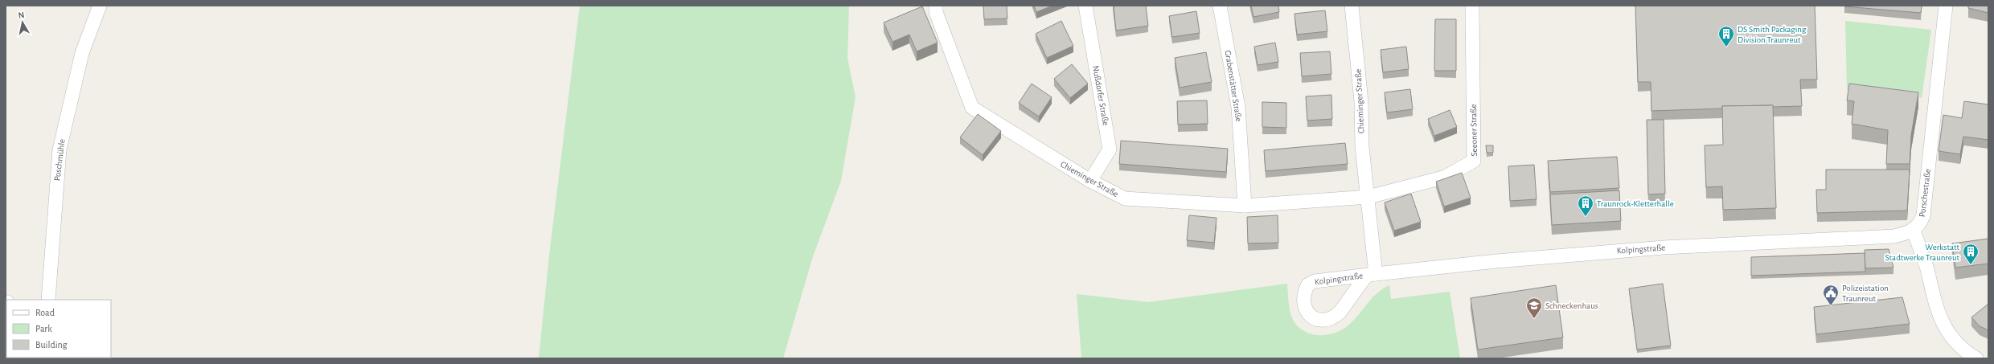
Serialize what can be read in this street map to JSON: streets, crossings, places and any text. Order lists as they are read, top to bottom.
{
  "streets": {
    "street": [
      "Grabenstätter Straße",
      "Nußdorfer Straße",
      "Chieminger Straße",
      "Seeoner Straße",
      "Poschmühle",
      "Porschestraße",
      "Kolpingstraße"
    ]
  },
  "crossings": [
    ["Grabenstätter Straße", "Chieminger Straße"],
    ["Nußdorfer Straße", "Chieminger Straße"],
    ["Chieminger Straße", "Seeoner Straße"],
    ["Chieminger Straße", "Kolpingstraße"],
    ["Porschestraße", "Kolpingstraße"]
  ],
  "places": {
    "building": ["DS Smith Packaging Division Traunreut", "Traunrock-Kletterhalle", "Werkstatt Stadtwerke Traunreut"],
    "public building": ["Polizeistation Traunreut"],
    "school or university": ["Schneckenhaus"]
  },
  "legend": ["Road", "Park", "Building"],
  "north": "top"
}
